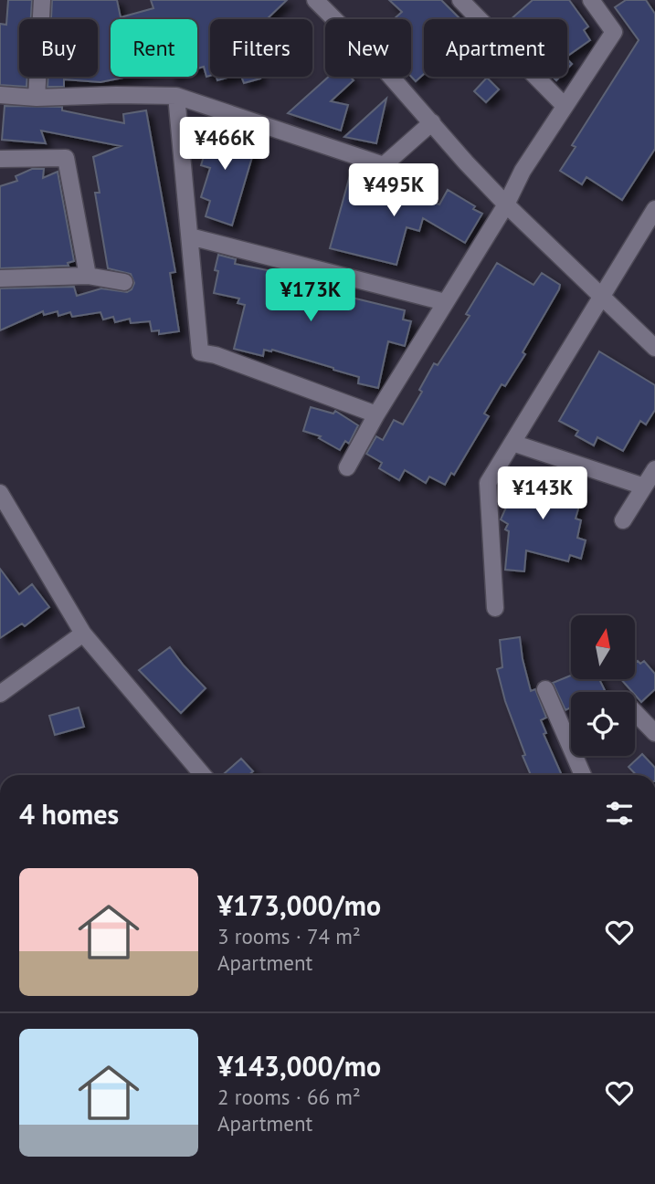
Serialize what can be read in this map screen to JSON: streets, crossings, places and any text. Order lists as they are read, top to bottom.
{
  "north": "top",
  "page": {
    "chip": [
      "Buy",
      "Rent",
      "Filters",
      "New",
      "Apartment"
    ],
    "price": [
      "¥466K",
      "¥495K",
      "¥173K",
      "¥143K"
    ],
    "heading": "4 homes",
    "list": [
      {
        "name": "¥173,000/mo",
        "note": "3 rooms · 74 m² · Apartment"
      },
      {
        "name": "¥143,000/mo",
        "note": "2 rooms · 66 m² · Apartment"
      }
    ]
  }
}
